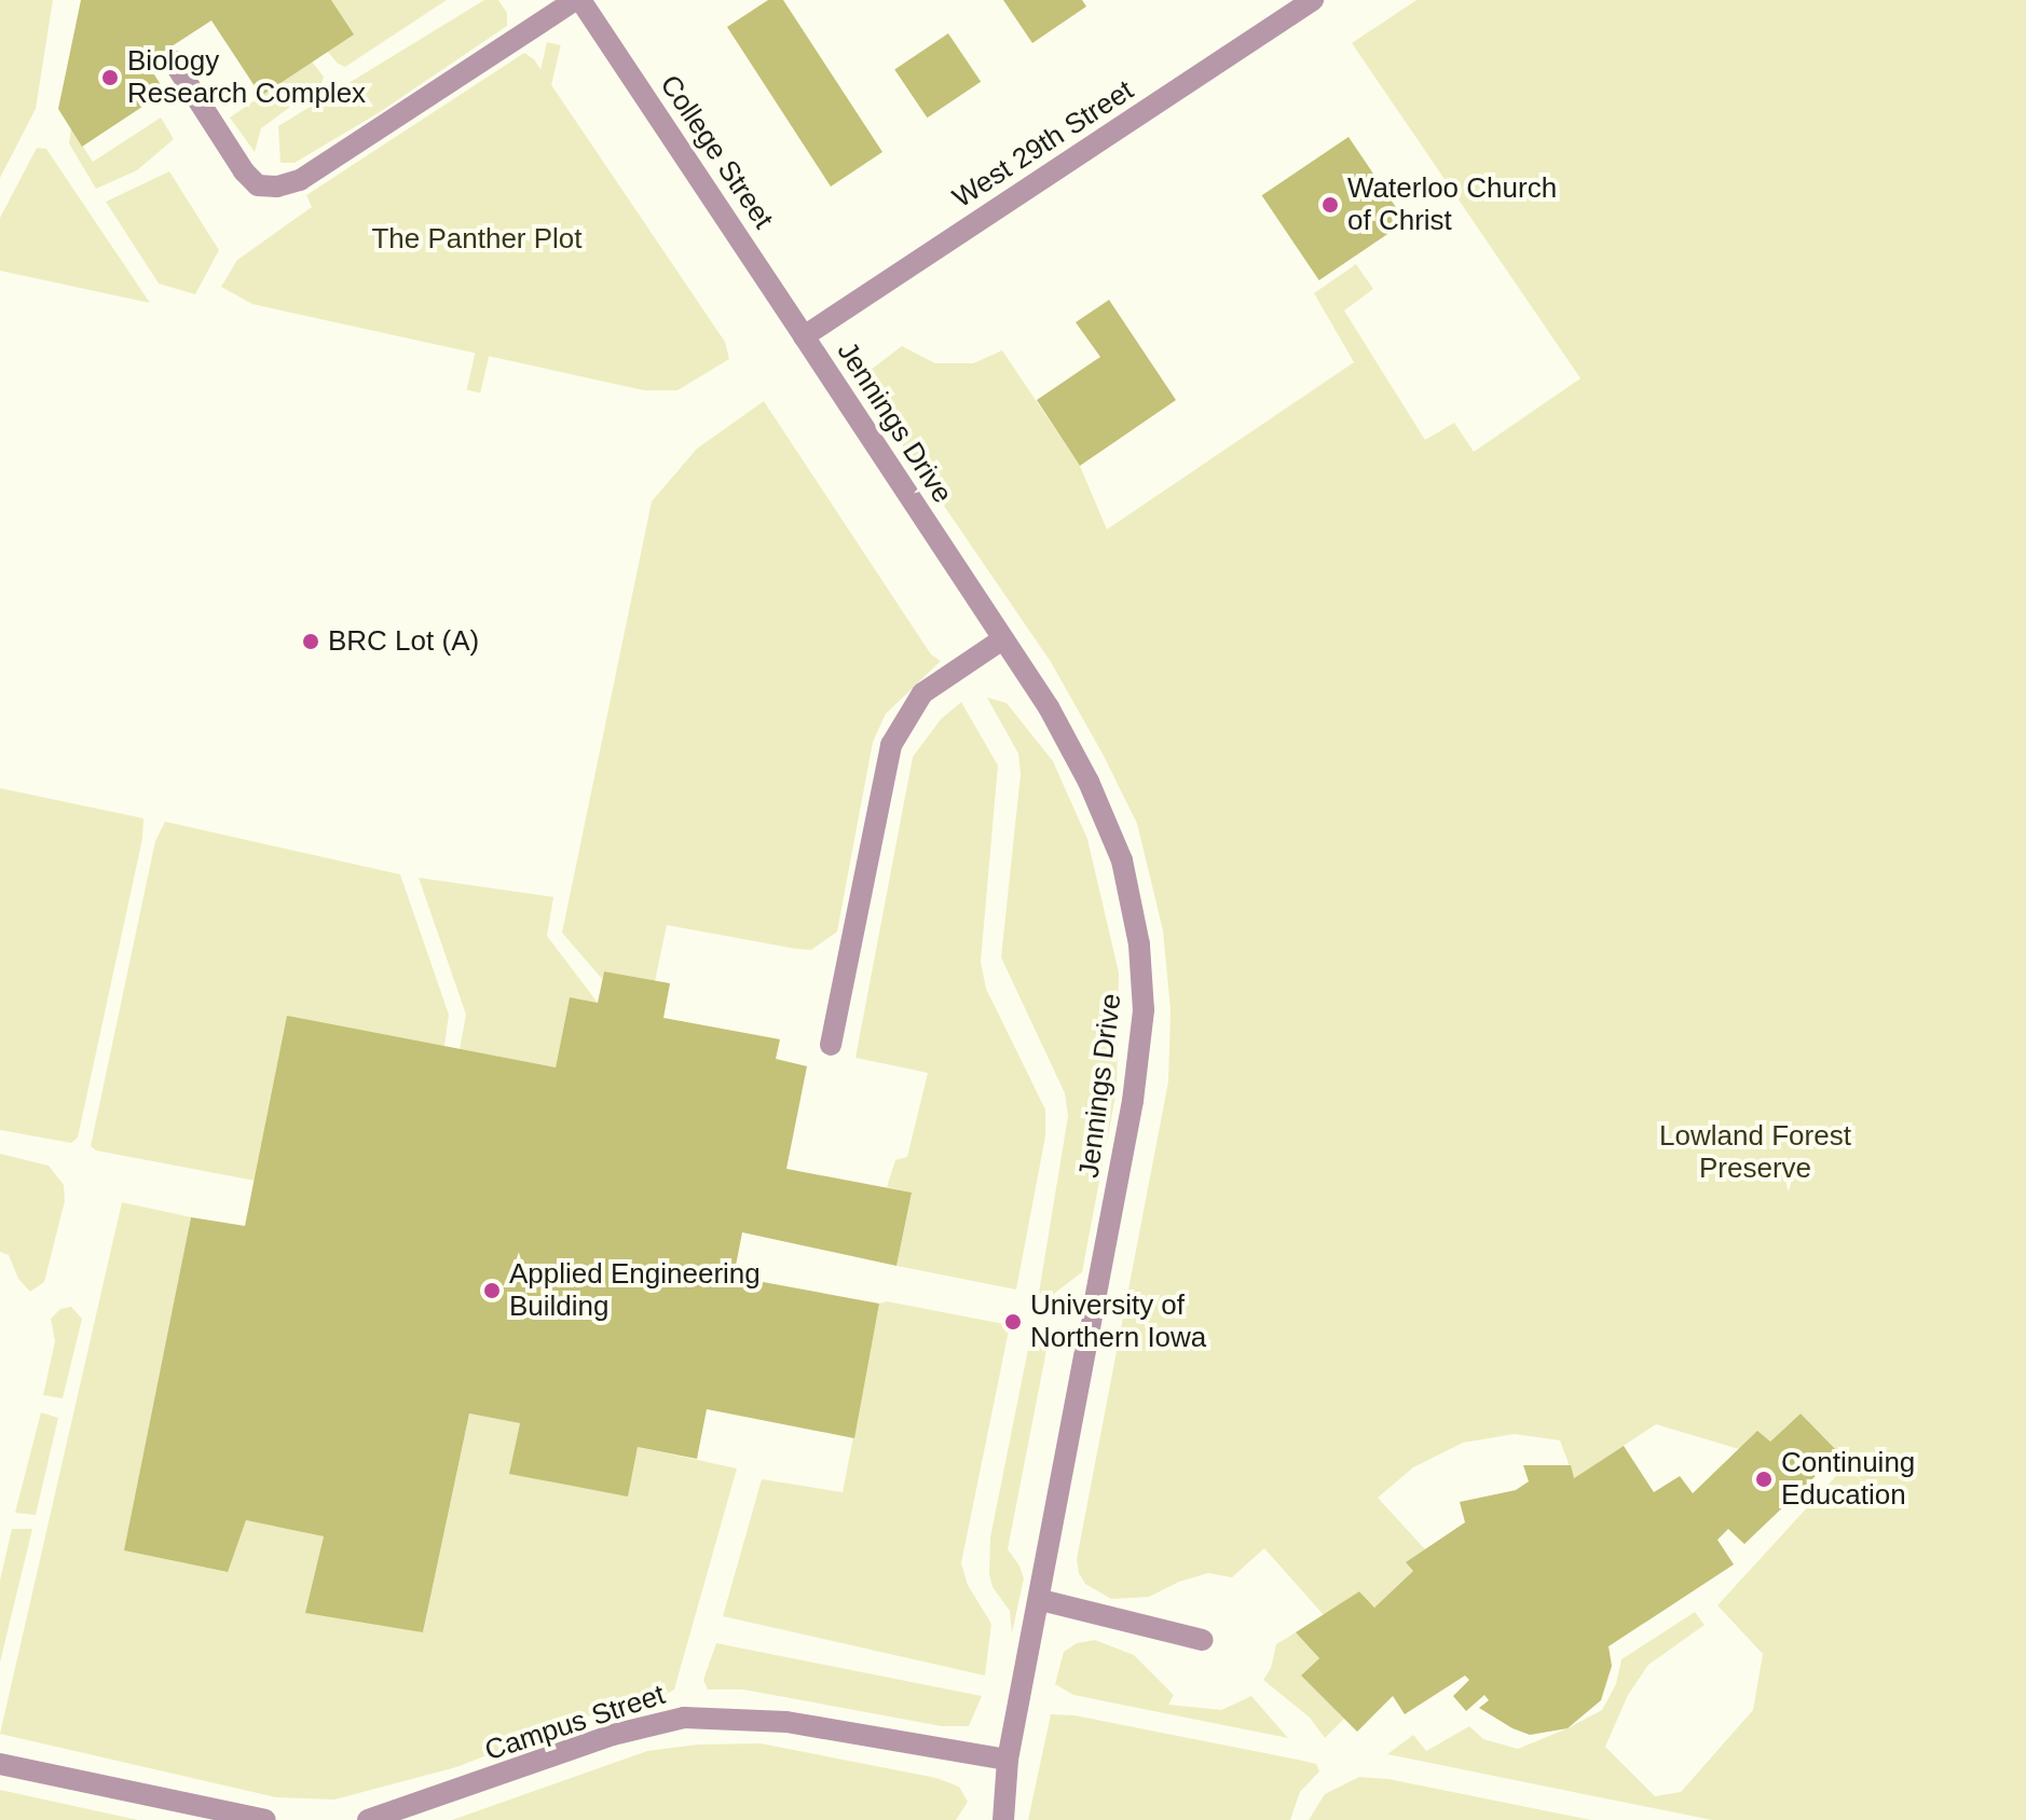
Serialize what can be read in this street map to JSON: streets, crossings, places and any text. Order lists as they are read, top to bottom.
{
  "streets": {
    "street": [
      "West 29th Street",
      "College Street",
      "Jennings Drive",
      "Campus Street"
    ]
  },
  "crossings": [
    ["West 29th Street", "College Street"],
    ["West 29th Street", "Jennings Drive"],
    ["College Street", "Jennings Drive"],
    ["Jennings Drive", "Campus Street"]
  ],
  "parks": ["The Panther Plot", "Lowland Forest Preserve"],
  "places": [
    "Biology Research Complex",
    "Waterloo Church of Christ",
    "BRC Lot (A)",
    "Applied Engineering Building",
    "University of Northern Iowa",
    "Continuing Education"
  ]
}
